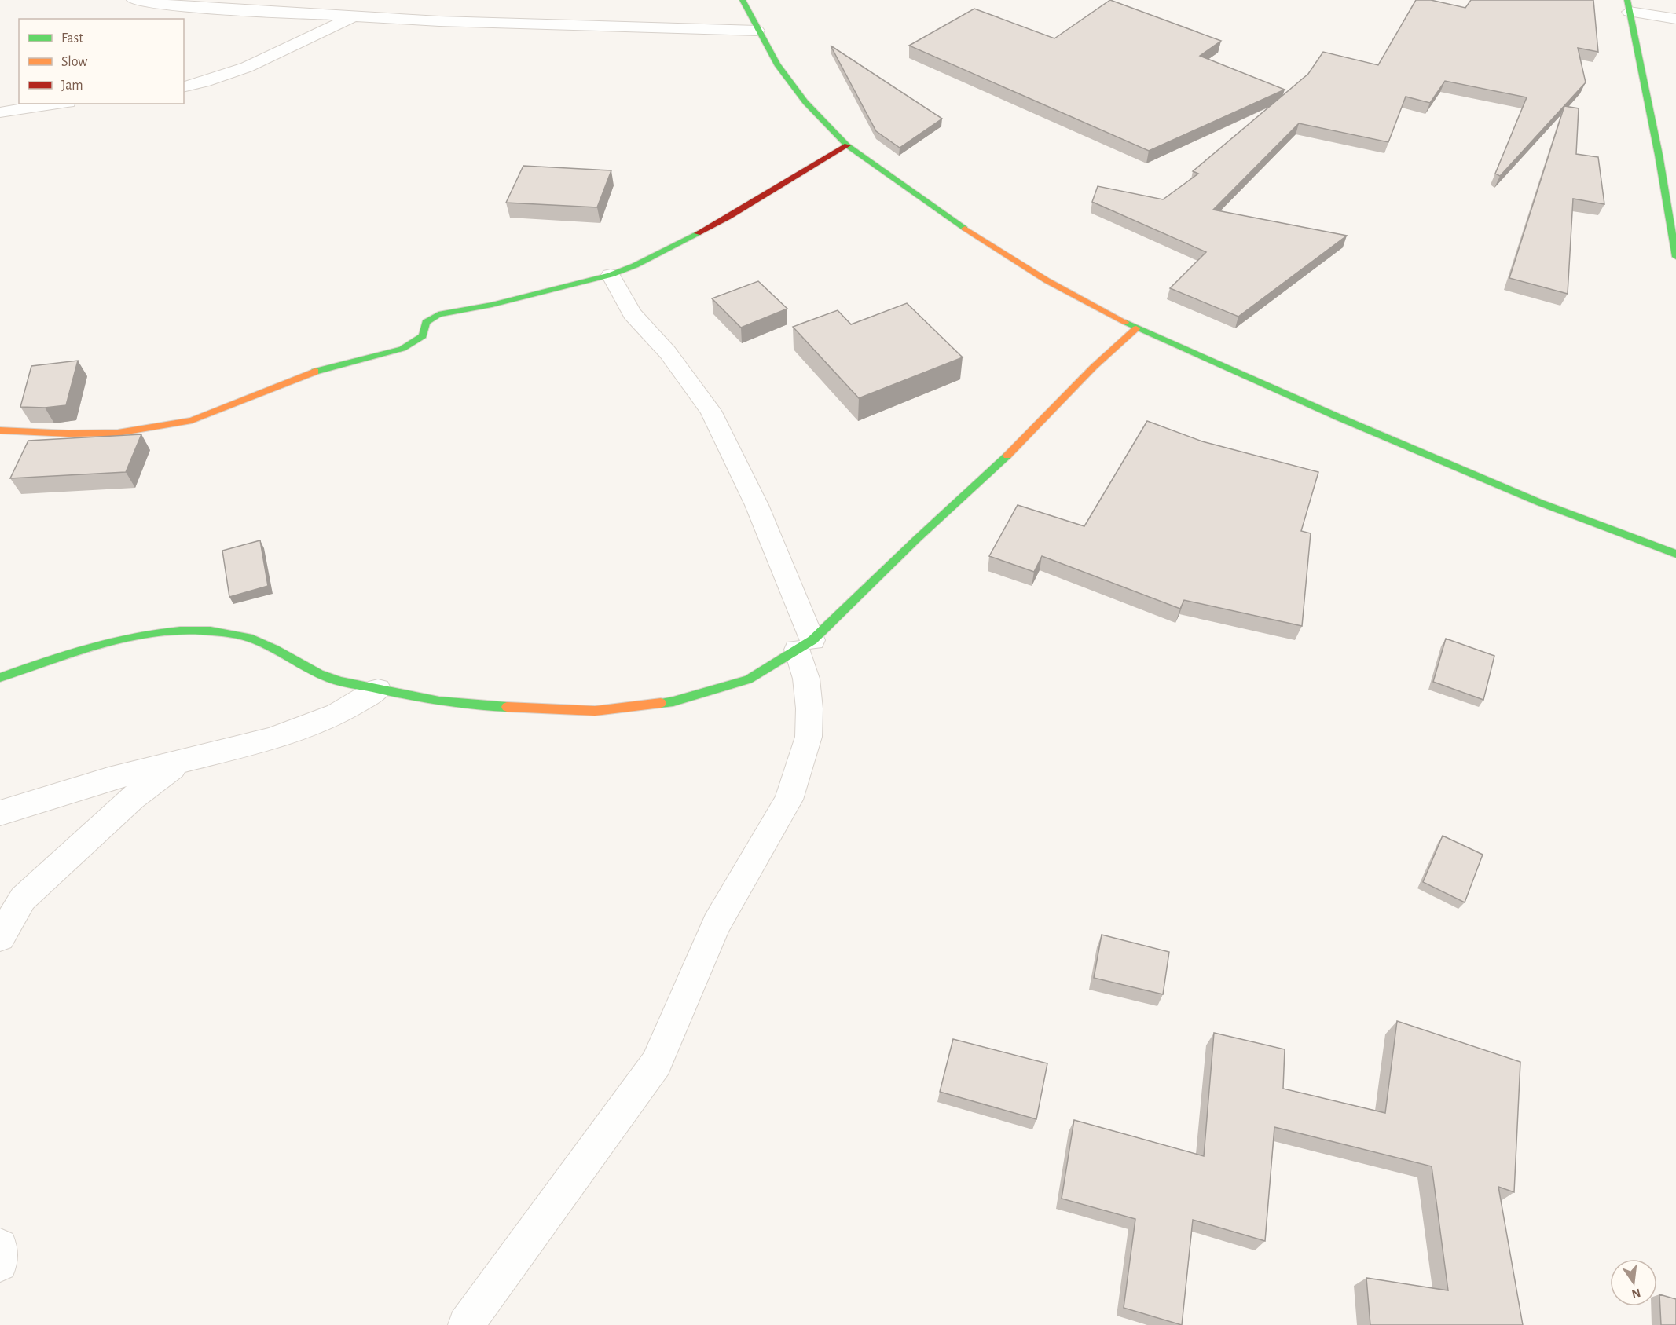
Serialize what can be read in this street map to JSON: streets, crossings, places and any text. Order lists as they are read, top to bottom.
{
  "legend": ["Fast", "Slow", "Jam"],
  "north": "bottom"
}
